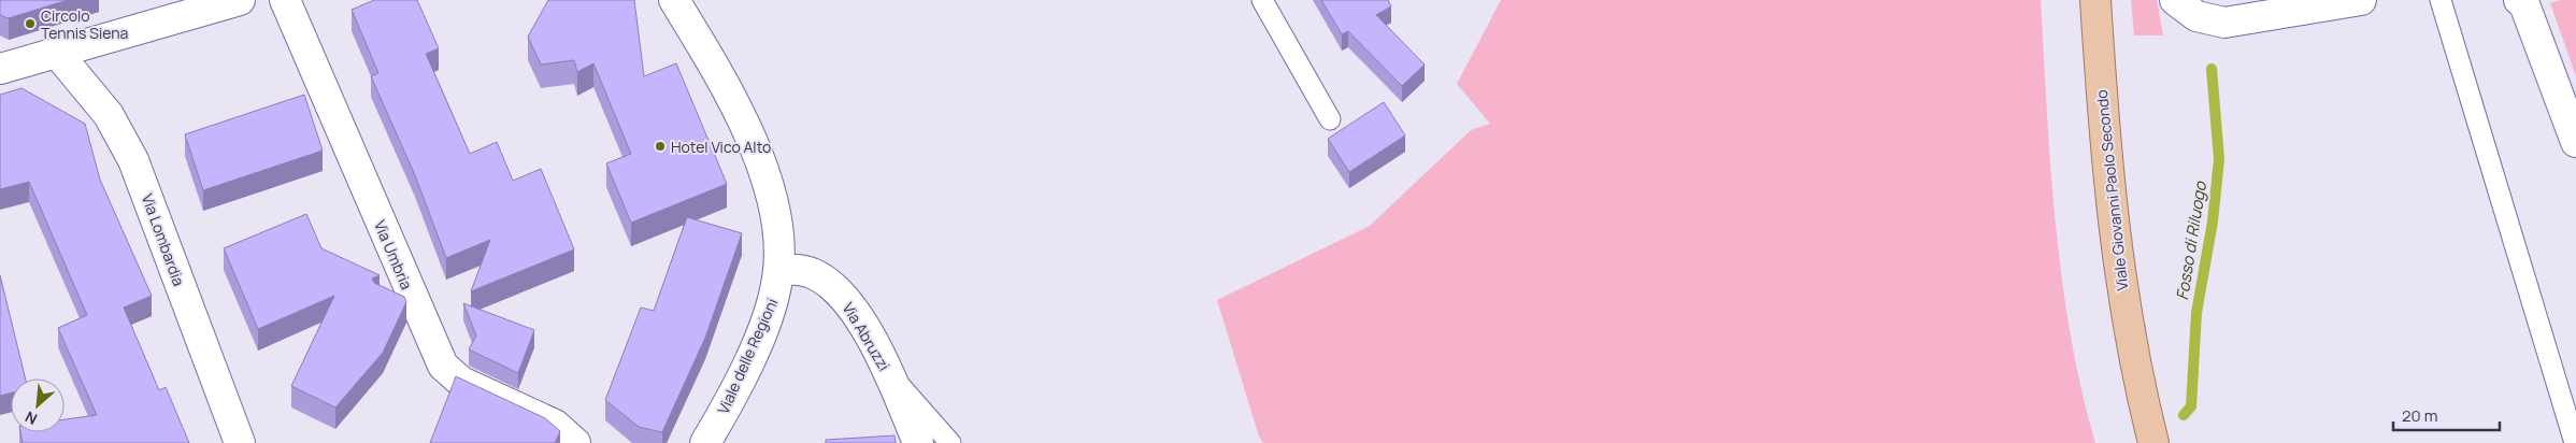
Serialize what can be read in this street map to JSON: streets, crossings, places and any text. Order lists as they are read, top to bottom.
{
  "streets": {
    "main road": ["Viale Giovanni Paolo Secondo"],
    "street": [
      "Via Lombardia",
      "Via Umbria",
      "Via Abruzzi",
      "Viale delle Regioni"
    ]
  },
  "crossings": [
    ["Via Abruzzi", "Viale delle Regioni"]
  ],
  "water": ["Fosso di Riluogo"],
  "places": ["Circolo Tennis Siena", "Hotel Vico Alto"],
  "scale_bar": "20 m",
  "north": "bottom left"
}
